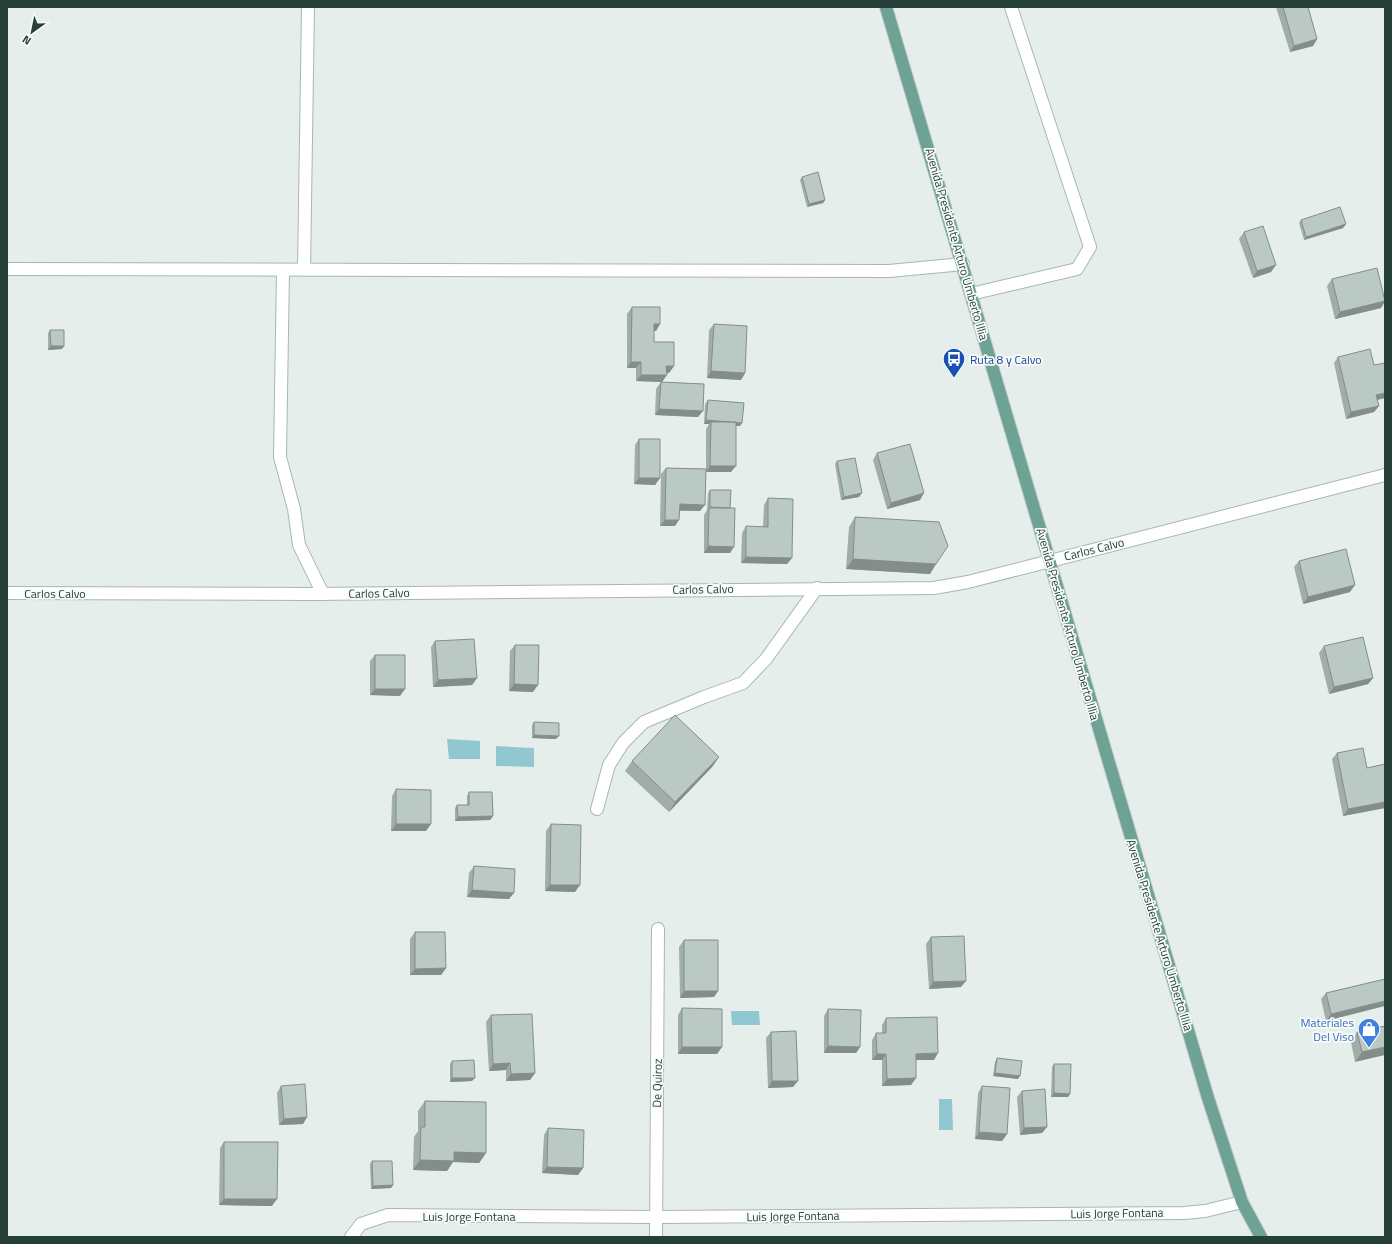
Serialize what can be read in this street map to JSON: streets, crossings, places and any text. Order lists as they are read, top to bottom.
{
  "streets": {
    "main road": ["Avenida Presidente Arturo Umberto Illia"],
    "street": ["Carlos Calvo", "De Quiroz", "Luis Jorge Fontana"]
  },
  "crossings": [
    ["Avenida Presidente Arturo Umberto Illia", "Carlos Calvo"],
    ["Avenida Presidente Arturo Umberto Illia", "Luis Jorge Fontana"],
    ["De Quiroz", "Luis Jorge Fontana"]
  ],
  "places": {
    "bus stop": ["Ruta 8 y Calvo"],
    "shop": ["Materiales Del Viso"]
  },
  "north": "bottom left"
}
